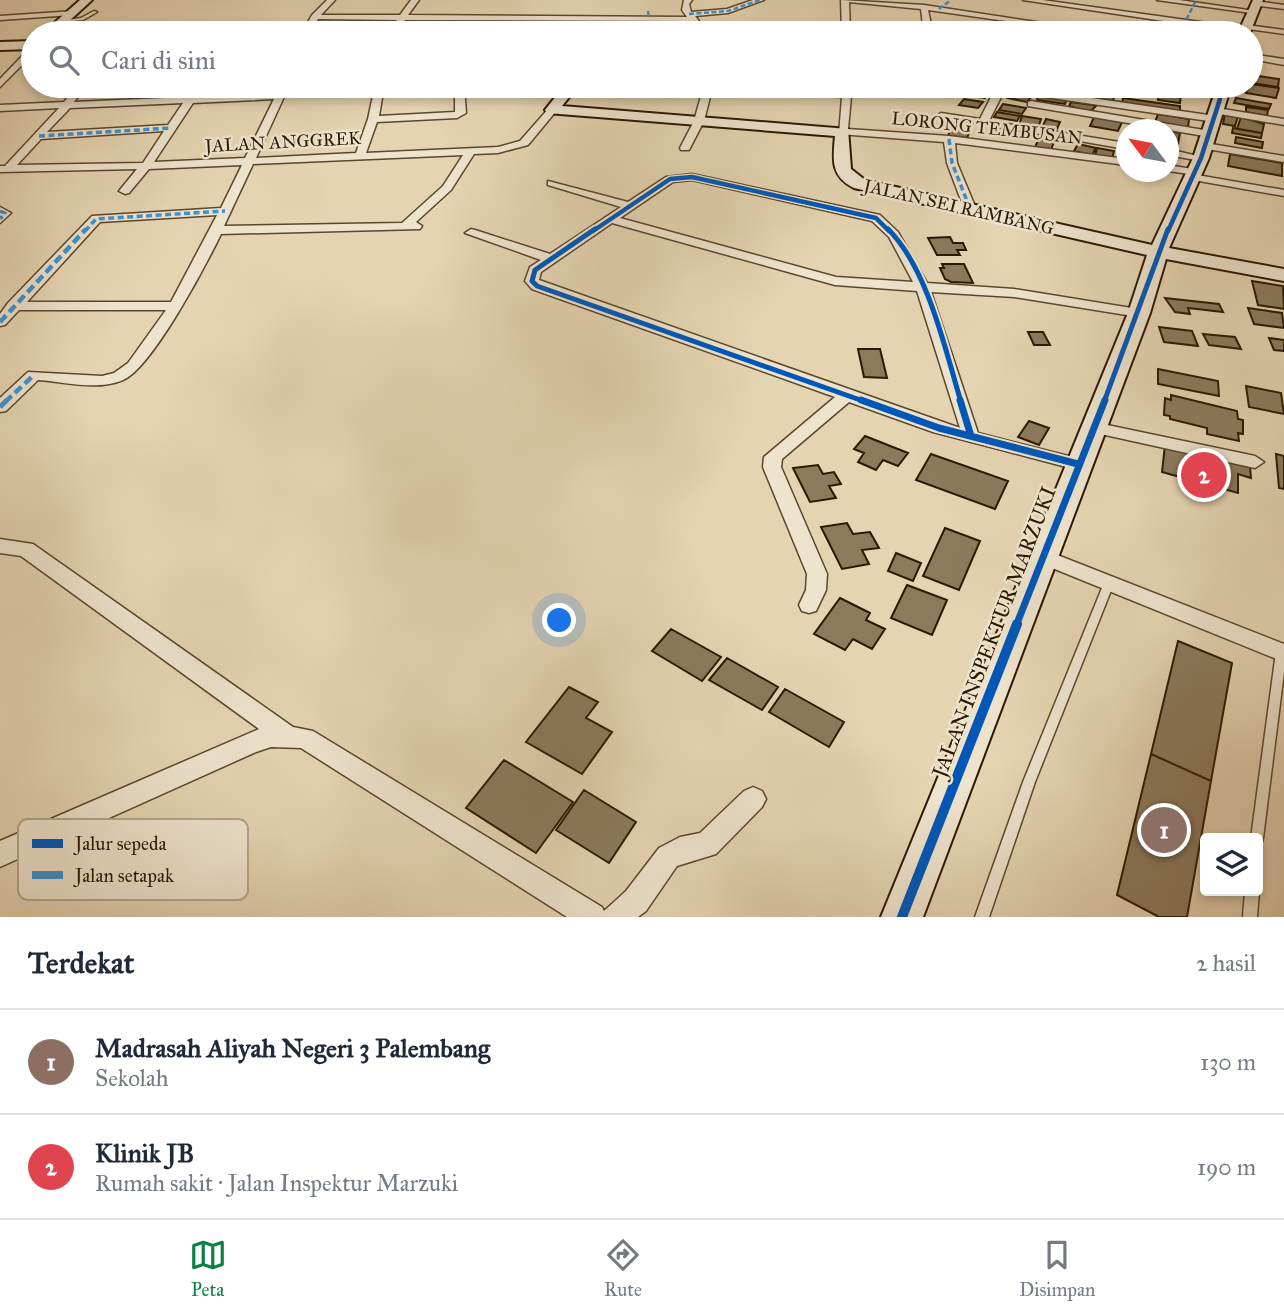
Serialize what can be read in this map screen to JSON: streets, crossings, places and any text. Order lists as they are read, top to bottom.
{
  "streets": {
    "street": [
      "LORONG TEMBUSAN",
      "JALAN ANGGREK",
      "JALAN SEI RAMBANG",
      "JALAN INSPEKTUR MARZUKI"
    ]
  },
  "crossings": [
    ["LORONG TEMBUSAN", "JALAN SEI RAMBANG"],
    ["JALAN SEI RAMBANG", "JALAN INSPEKTUR MARZUKI"]
  ],
  "legend": ["Jalur sepeda", "Jalan setapak"],
  "north": "top left",
  "page": {
    "search": "Cari di sini",
    "pins": ["2", "1"],
    "heading": ["Terdekat", "2 hasil"],
    "list": [
      {
        "mark": "1",
        "name": "Madrasah Aliyah Negeri 3 Palembang",
        "note": "Sekolah",
        "value": "130 m"
      },
      {
        "mark": "2",
        "name": "Klinik JB",
        "note": "Rumah sakit · Jalan Inspektur Marzuki",
        "value": "190 m"
      }
    ],
    "nav": ["Peta", "Rute", "Disimpan"]
  }
}
